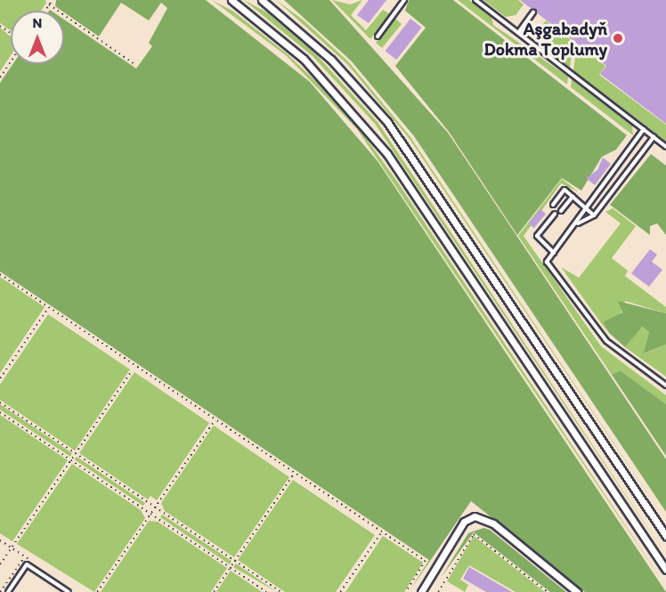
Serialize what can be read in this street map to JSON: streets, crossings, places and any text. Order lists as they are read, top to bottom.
{
  "places": ["Aşgabadyň Dokma Toplumy"],
  "north": "top"
}
